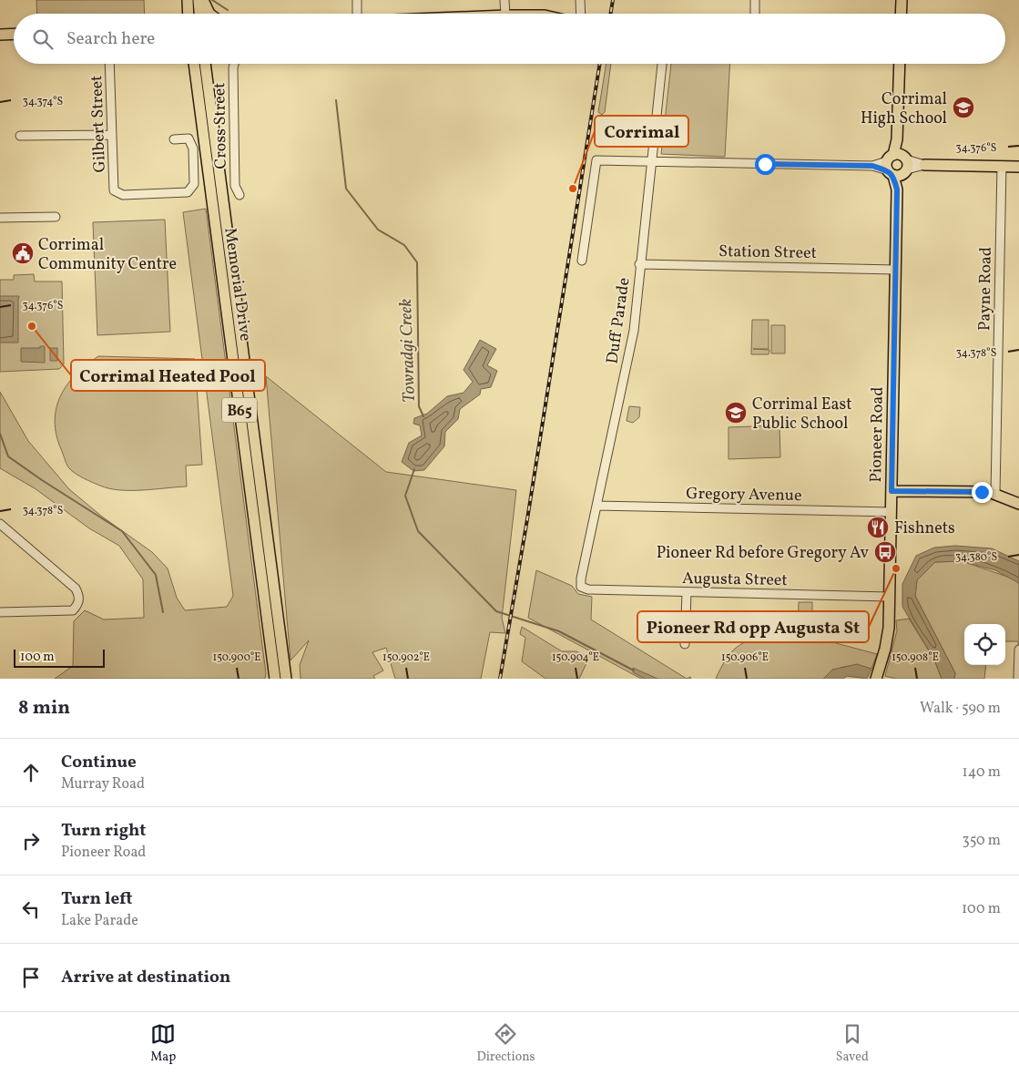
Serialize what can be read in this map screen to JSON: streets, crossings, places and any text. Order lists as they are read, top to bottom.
{
  "streets": {
    "main road": ["Memorial Drive", "B65", "Pioneer Road"],
    "street": [
      "Gilbert Street",
      "Cross Street",
      "Station Street",
      "Payne Road",
      "Duff Parade",
      "Gregory Avenue",
      "Augusta Street"
    ]
  },
  "crossings": [
    ["Station Street", "Duff Parade"],
    ["Station Street", "Pioneer Road"],
    ["Duff Parade", "Gregory Avenue"],
    ["Duff Parade", "Augusta Street"],
    ["Pioneer Road", "Gregory Avenue"],
    ["Pioneer Road", "Augusta Street"]
  ],
  "water": ["Towradgi Creek"],
  "places": {
    "school or university": ["Corrimal High School", "Corrimal East Public School"],
    "other": ["Corrimal", "Corrimal Heated Pool", "Pioneer Rd opp Augusta St"],
    "public building": ["Corrimal Community Centre"],
    "restaurant": ["Fishnets"],
    "bus stop": ["Pioneer Rd before Gregory Av"]
  },
  "scale_bar": "100 m",
  "page": {
    "search": "Search here",
    "scale": "100 m",
    "heading": ["8 min", "Walk · 590 m"],
    "list": [
      ["Continue", "Murray Road", "140 m"],
      ["Turn right", "Pioneer Road", "350 m"],
      ["Turn left", "Lake Parade", "100 m"],
      "Arrive at destination"
    ],
    "nav": ["Map", "Directions", "Saved"]
  },
  "coordinates": [
    "34.374°S",
    "34.376°S",
    "34.378°S",
    "34.380°S",
    "150.900°E",
    "150.902°E",
    "150.904°E",
    "150.906°E",
    "150.908°E"
  ]
}
